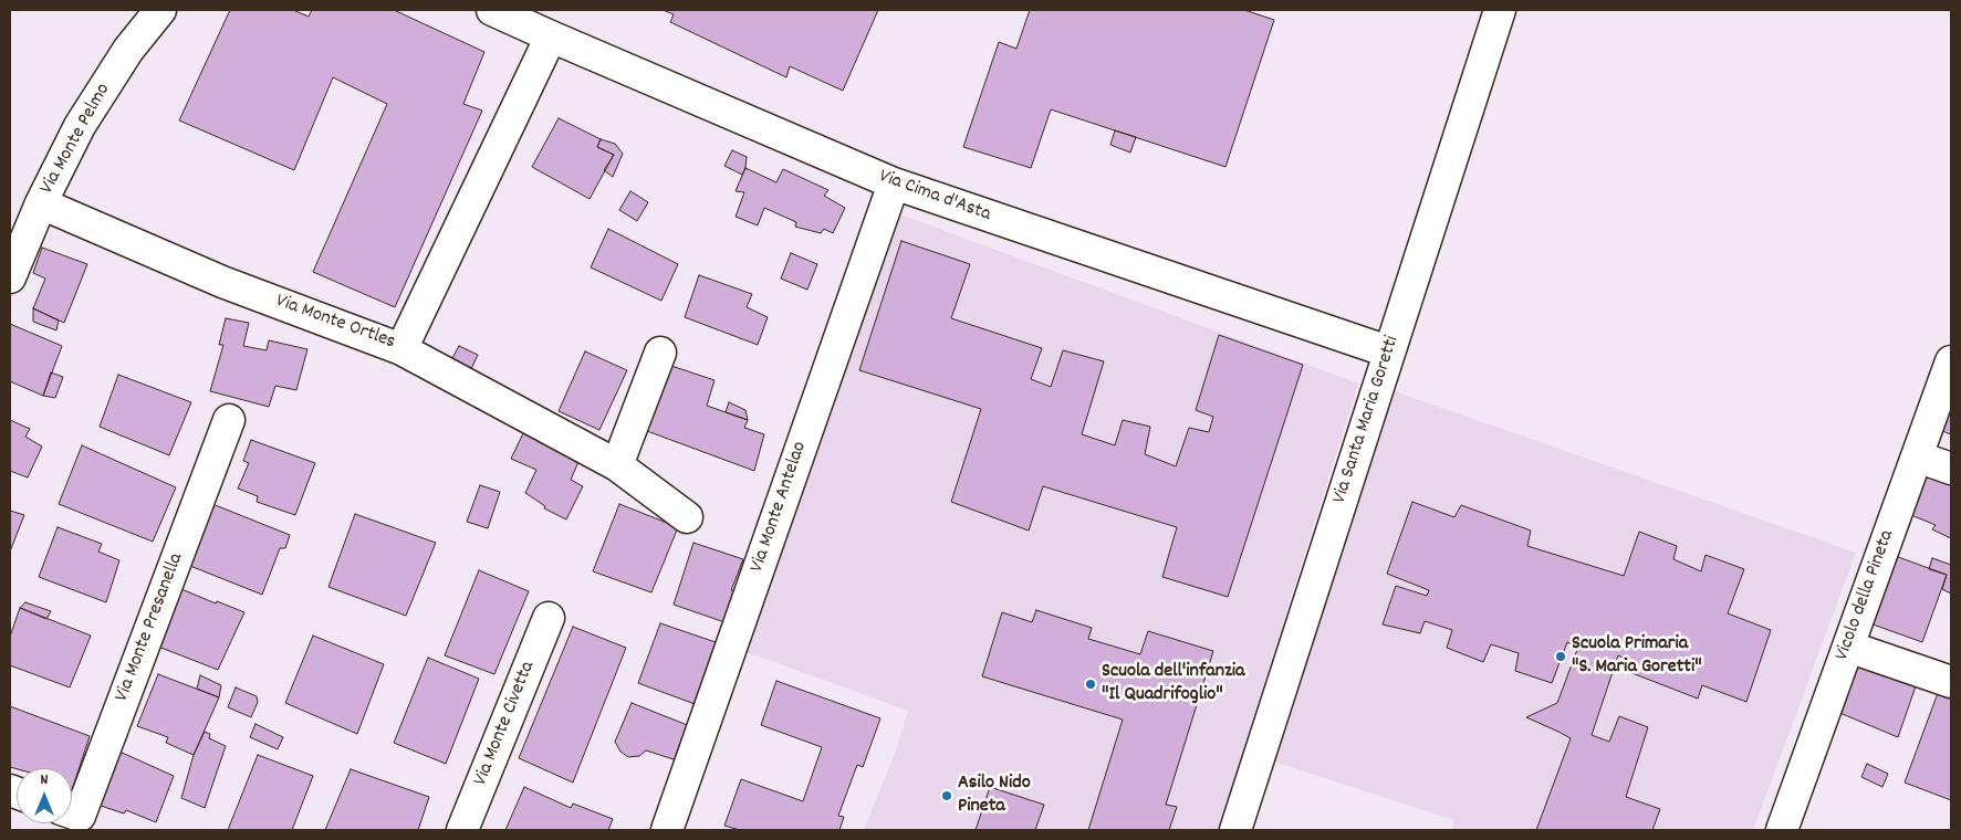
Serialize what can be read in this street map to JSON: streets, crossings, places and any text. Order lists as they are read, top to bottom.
{
  "streets": {
    "street": [
      "Via Monte Pelmo",
      "Via Cima d'Asta",
      "Via Monte Ortles",
      "Via Santa Maria Goretti",
      "Via Monte Antelao",
      "Vicolo della Pineta",
      "Via Monte Presanella",
      "Via Monte Civetta"
    ]
  },
  "crossings": [
    ["Via Monte Pelmo", "Via Monte Ortles"],
    ["Via Cima d'Asta", "Via Monte Ortles"],
    ["Via Cima d'Asta", "Via Santa Maria Goretti"],
    ["Via Cima d'Asta", "Via Monte Antelao"]
  ],
  "places": ["Scuola Primaria \"S. Maria Goretti\"", "Scuola dell'infanzia \"Il Quadrifoglio\"", "Asilo Nido Pineta"],
  "north": "top"
}
